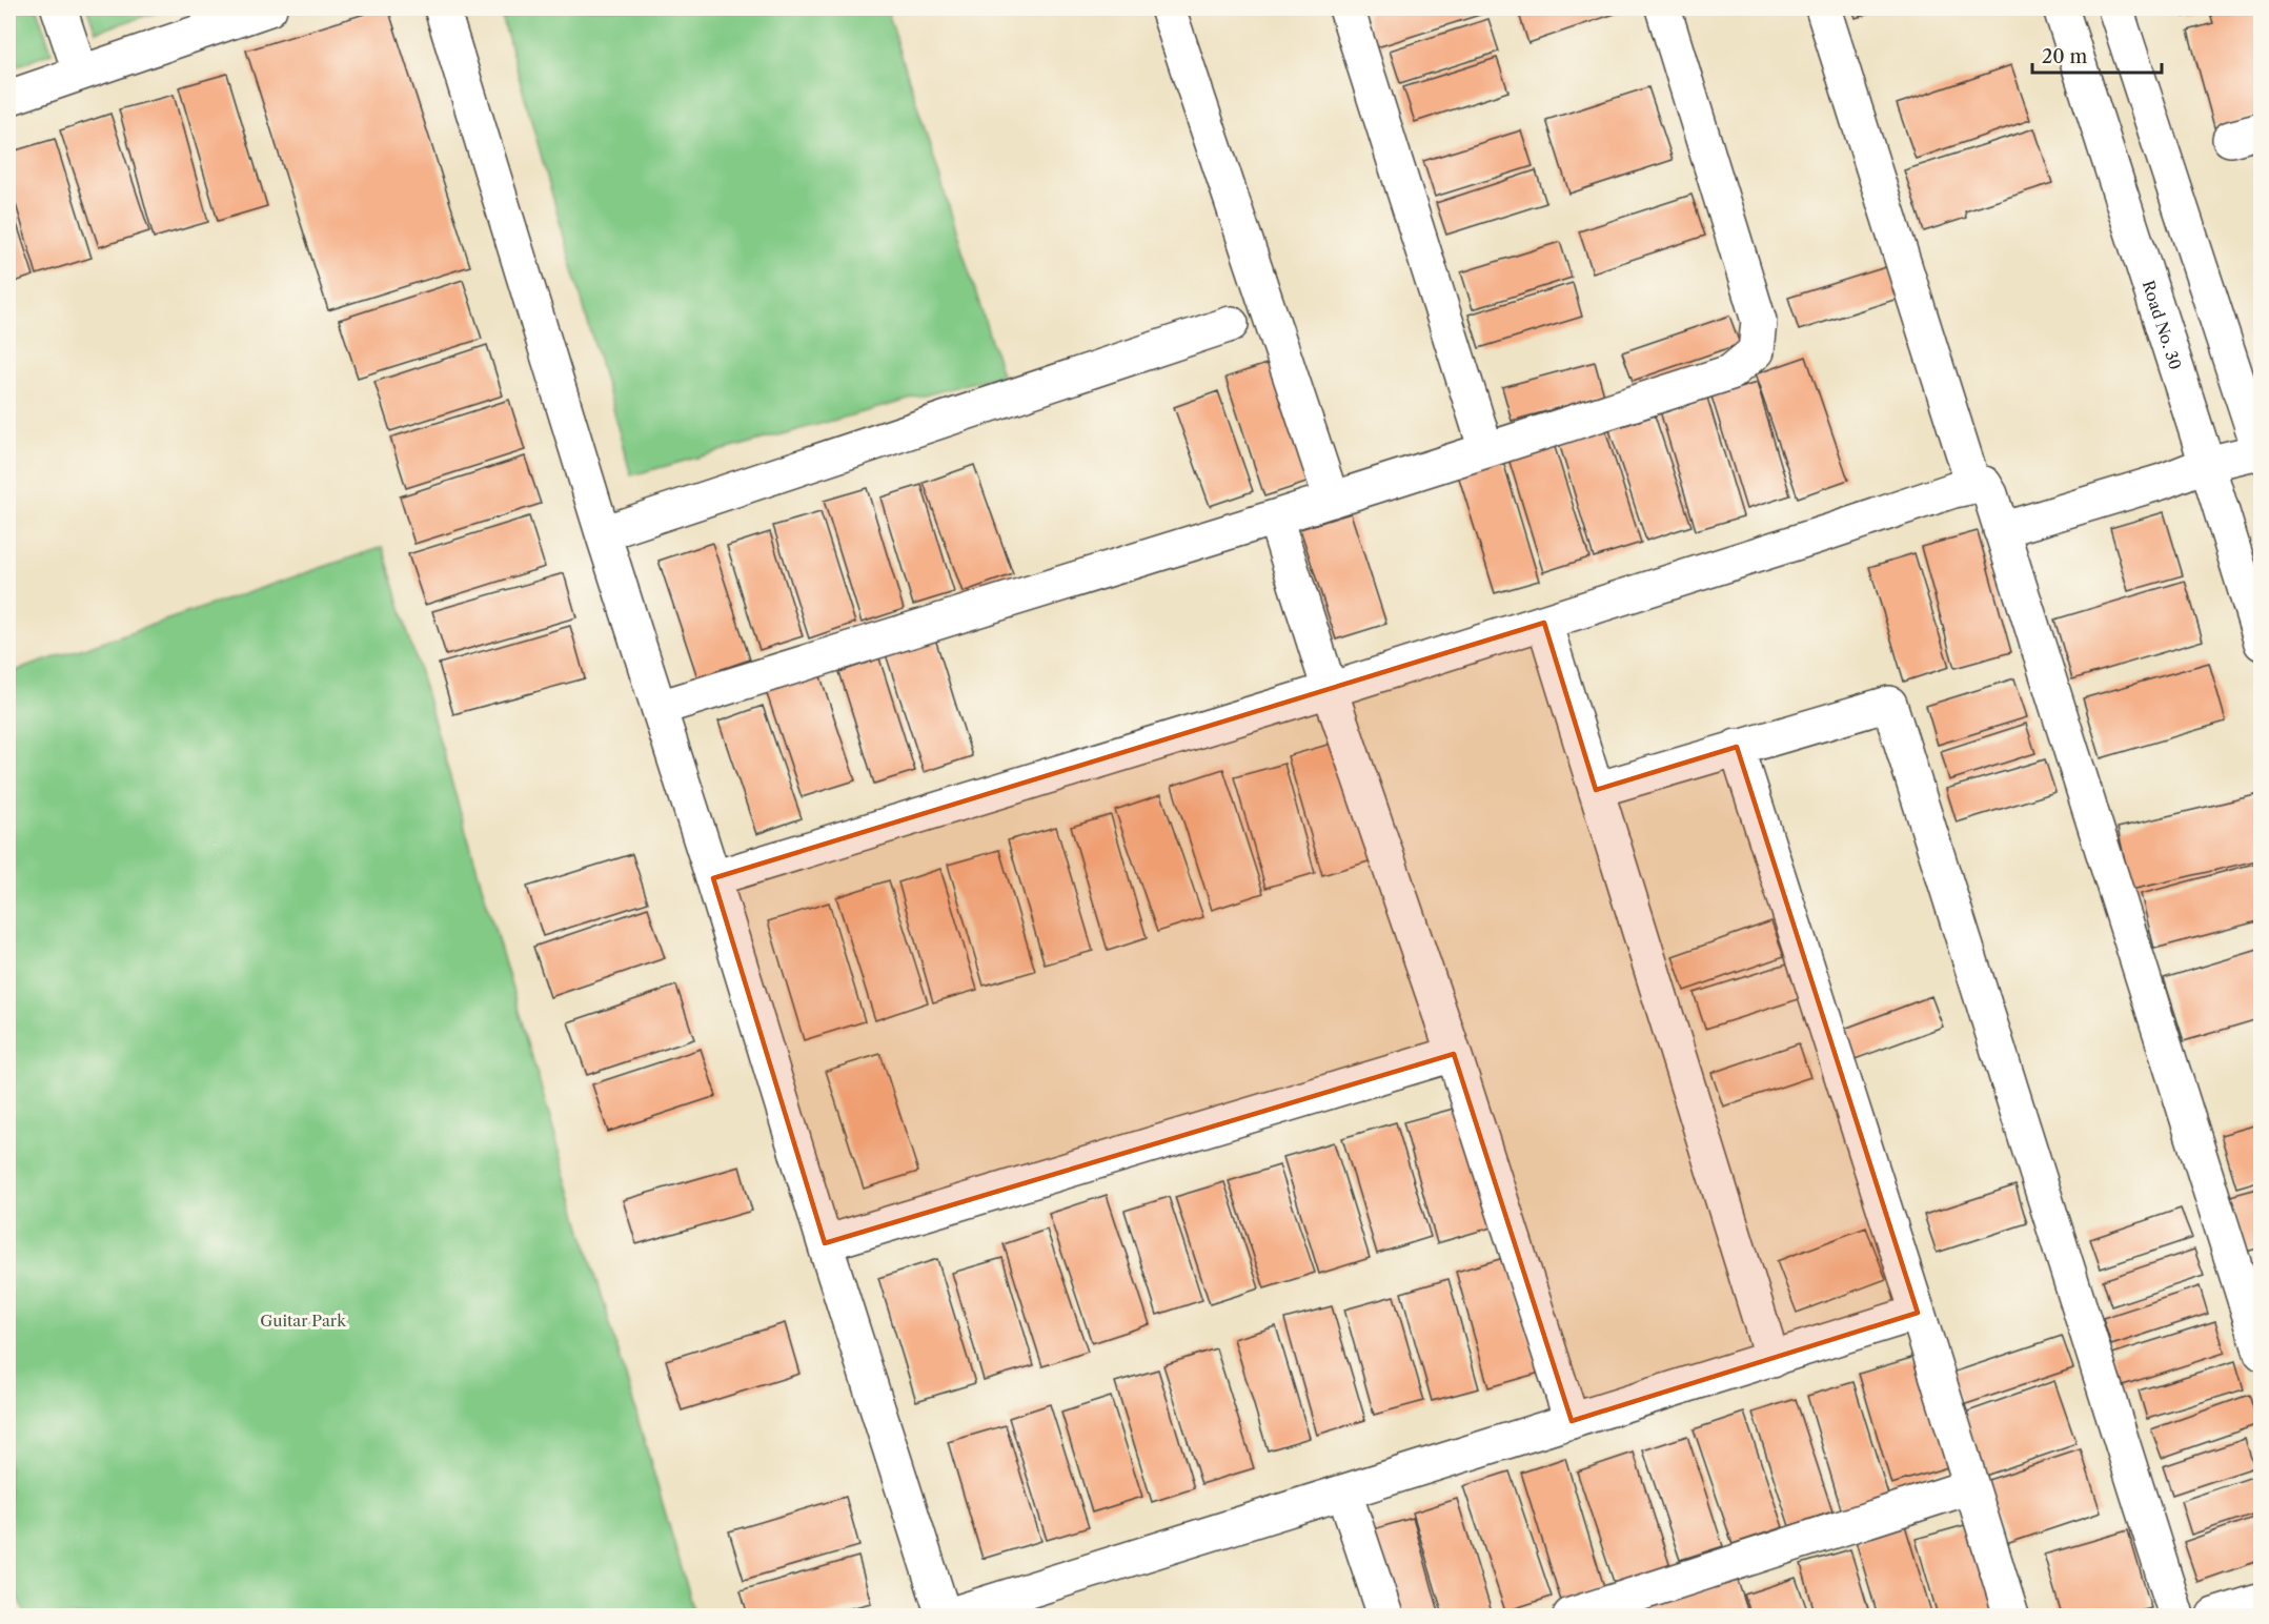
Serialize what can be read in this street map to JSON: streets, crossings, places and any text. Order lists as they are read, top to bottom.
{
  "streets": {
    "street": ["Road No. 30"]
  },
  "parks": ["Guitar Park"],
  "scale_bar": "20 m"
}
